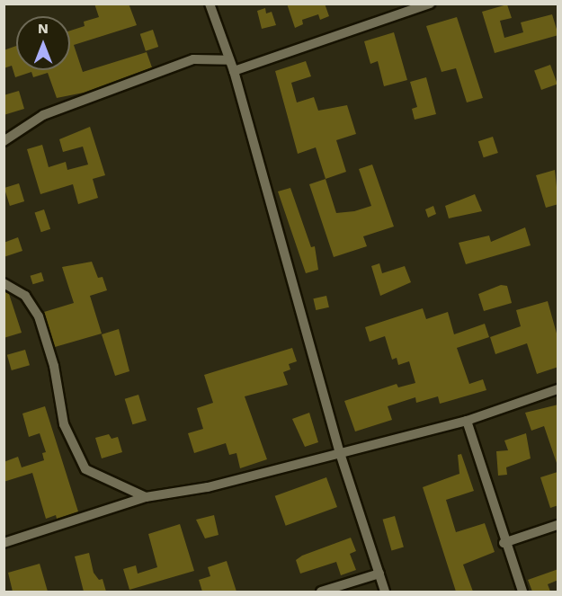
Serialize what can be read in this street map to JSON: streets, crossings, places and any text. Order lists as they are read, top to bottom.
{
  "north": "top"
}
